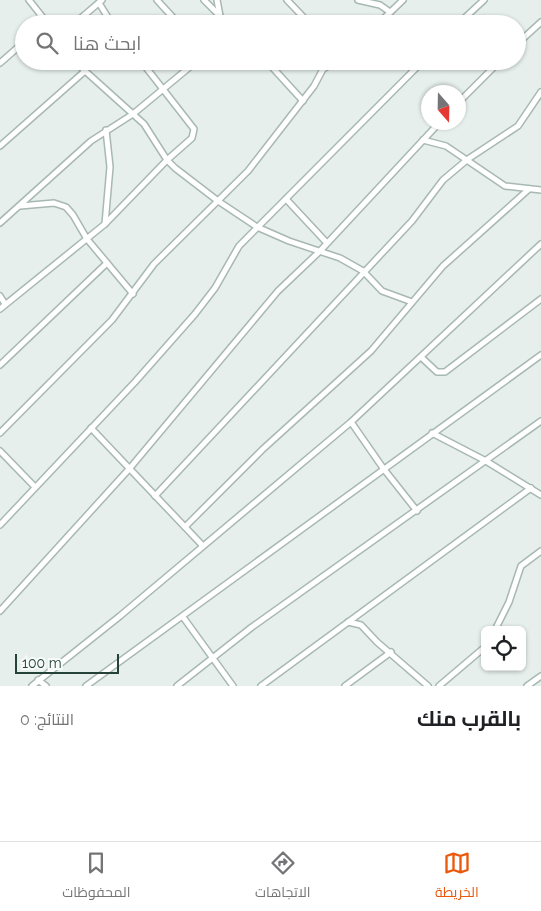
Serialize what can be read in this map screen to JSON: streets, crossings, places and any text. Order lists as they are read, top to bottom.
{
  "scale_bar": "100 m",
  "north": "bottom",
  "page": {
    "search": "ابحث هنا",
    "scale": "100 m",
    "heading": ["بالقرب منك", "النتائج: 0"],
    "nav": ["الخريطة", "الاتجاهات", "المحفوظات"]
  }
}
